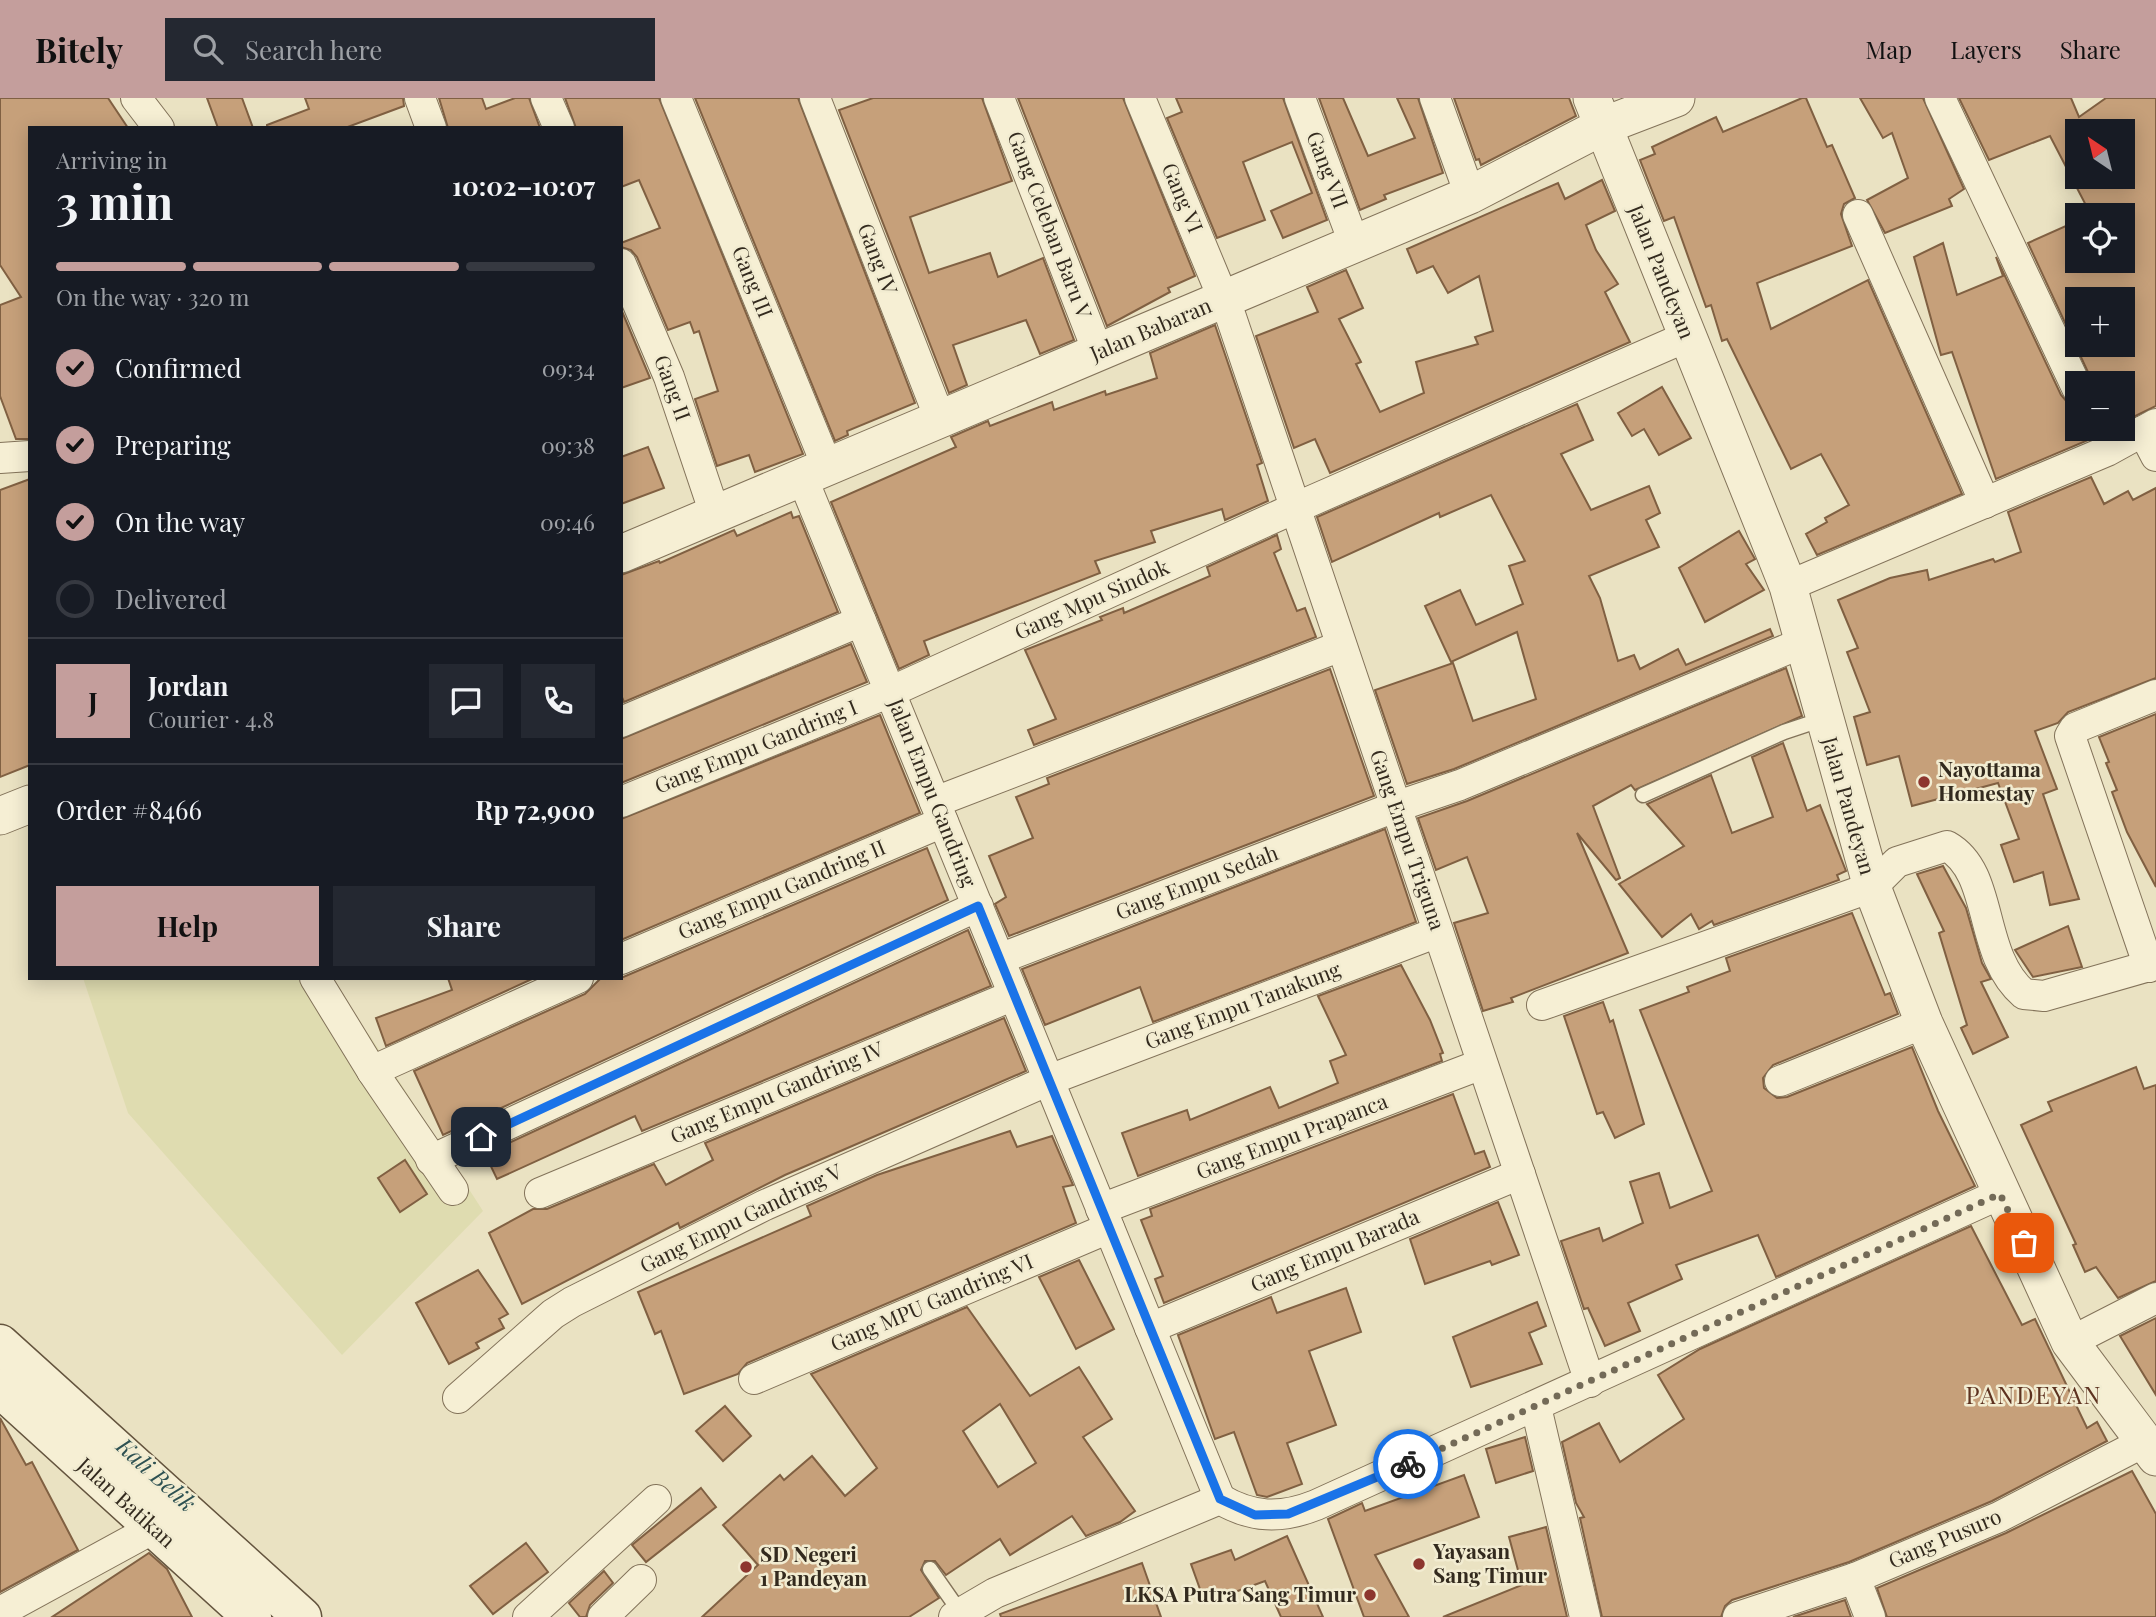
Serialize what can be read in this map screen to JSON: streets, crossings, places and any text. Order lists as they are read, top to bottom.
{
  "streets": {
    "main road": ["Jalan Batikan"],
    "street": [
      "Gang VII",
      "Gang VI",
      "Gang Celeban Baru V",
      "Gang IV",
      "Jalan Pandeyan",
      "Gang III",
      "Jalan Babaran",
      "Gang II",
      "Gang Mpu Sindok",
      "Gang Empu Gandring I",
      "Jalan Empu Gandring",
      "Gang Empu Triguna",
      "Gang Empu Sedah",
      "Gang Empu Gandring II",
      "Gang Empu Tanakung",
      "Gang Empu Gandring IV",
      "Gang Empu Prapanca",
      "Gang Empu Gandring V",
      "Gang Empu Barada",
      "Gang MPU Gandring VI",
      "Gang Pusuro"
    ]
  },
  "crossings": [
    ["Gang VII", "Jalan Babaran"],
    ["Gang VI", "Jalan Babaran"],
    ["Gang VI", "Gang Empu Triguna"],
    ["Gang Celeban Baru V", "Jalan Babaran"],
    ["Gang IV", "Jalan Babaran"],
    ["Jalan Pandeyan", "Jalan Babaran"],
    ["Jalan Pandeyan", "Gang Mpu Sindok"],
    ["Jalan Pandeyan", "Gang Empu Sedah"],
    ["Jalan Pandeyan", "Gang Pusuro"],
    ["Gang III", "Jalan Babaran"],
    ["Gang III", "Jalan Empu Gandring"],
    ["Jalan Babaran", "Gang II"],
    ["Jalan Babaran", "Jalan Empu Gandring"],
    ["Jalan Babaran", "Gang Empu Triguna"],
    ["Gang Mpu Sindok", "Gang Empu Gandring I"],
    ["Gang Mpu Sindok", "Jalan Empu Gandring"],
    ["Gang Mpu Sindok", "Gang Empu Triguna"],
    ["Gang Empu Gandring I", "Jalan Empu Gandring"],
    ["Jalan Empu Gandring", "Gang Empu Sedah"],
    ["Jalan Empu Gandring", "Gang Empu Gandring II"],
    ["Jalan Empu Gandring", "Gang Empu Tanakung"],
    ["Jalan Empu Gandring", "Gang Empu Gandring IV"],
    ["Jalan Empu Gandring", "Gang Empu Prapanca"],
    ["Jalan Empu Gandring", "Gang Empu Gandring V"],
    ["Jalan Empu Gandring", "Gang Empu Barada"],
    ["Jalan Empu Gandring", "Gang MPU Gandring VI"],
    ["Gang Empu Triguna", "Gang Empu Sedah"],
    ["Gang Empu Triguna", "Gang Empu Gandring II"],
    ["Gang Empu Triguna", "Gang Empu Tanakung"],
    ["Gang Empu Triguna", "Gang Empu Prapanca"],
    ["Gang Empu Triguna", "Gang Empu Barada"],
    ["Gang Empu Tanakung", "Gang Empu Gandring V"],
    ["Gang Empu Prapanca", "Gang MPU Gandring VI"]
  ],
  "districts": ["PANDEYAN"],
  "water": ["Kali Belik"],
  "places": [
    "Nayottama Homestay",
    "Yayasan Sang Timur",
    "SD Negeri 1 Pandeyan",
    "LKSA Putra Sang Timur"
  ],
  "north": "top left",
  "page": {
    "header": "Bitely",
    "search": "Search here",
    "nav": ["Map", "Layers", "Share"],
    "map_buttons": ["+", "−"],
    "heading": ["3 min", "Arriving in", "10:02–10:07"],
    "panel": [
      "Jordan",
      "Courier · 4.8",
      "Order #8466",
      "Rp 72,900"
    ],
    "bar": "On the way · 320 m",
    "list": [
      ["Confirmed", "09:34"],
      ["Preparing", "09:38"],
      ["On the way", "09:46"],
      "Delivered"
    ],
    "round": "J",
    "buttons": ["Help", "Share"]
  }
}
